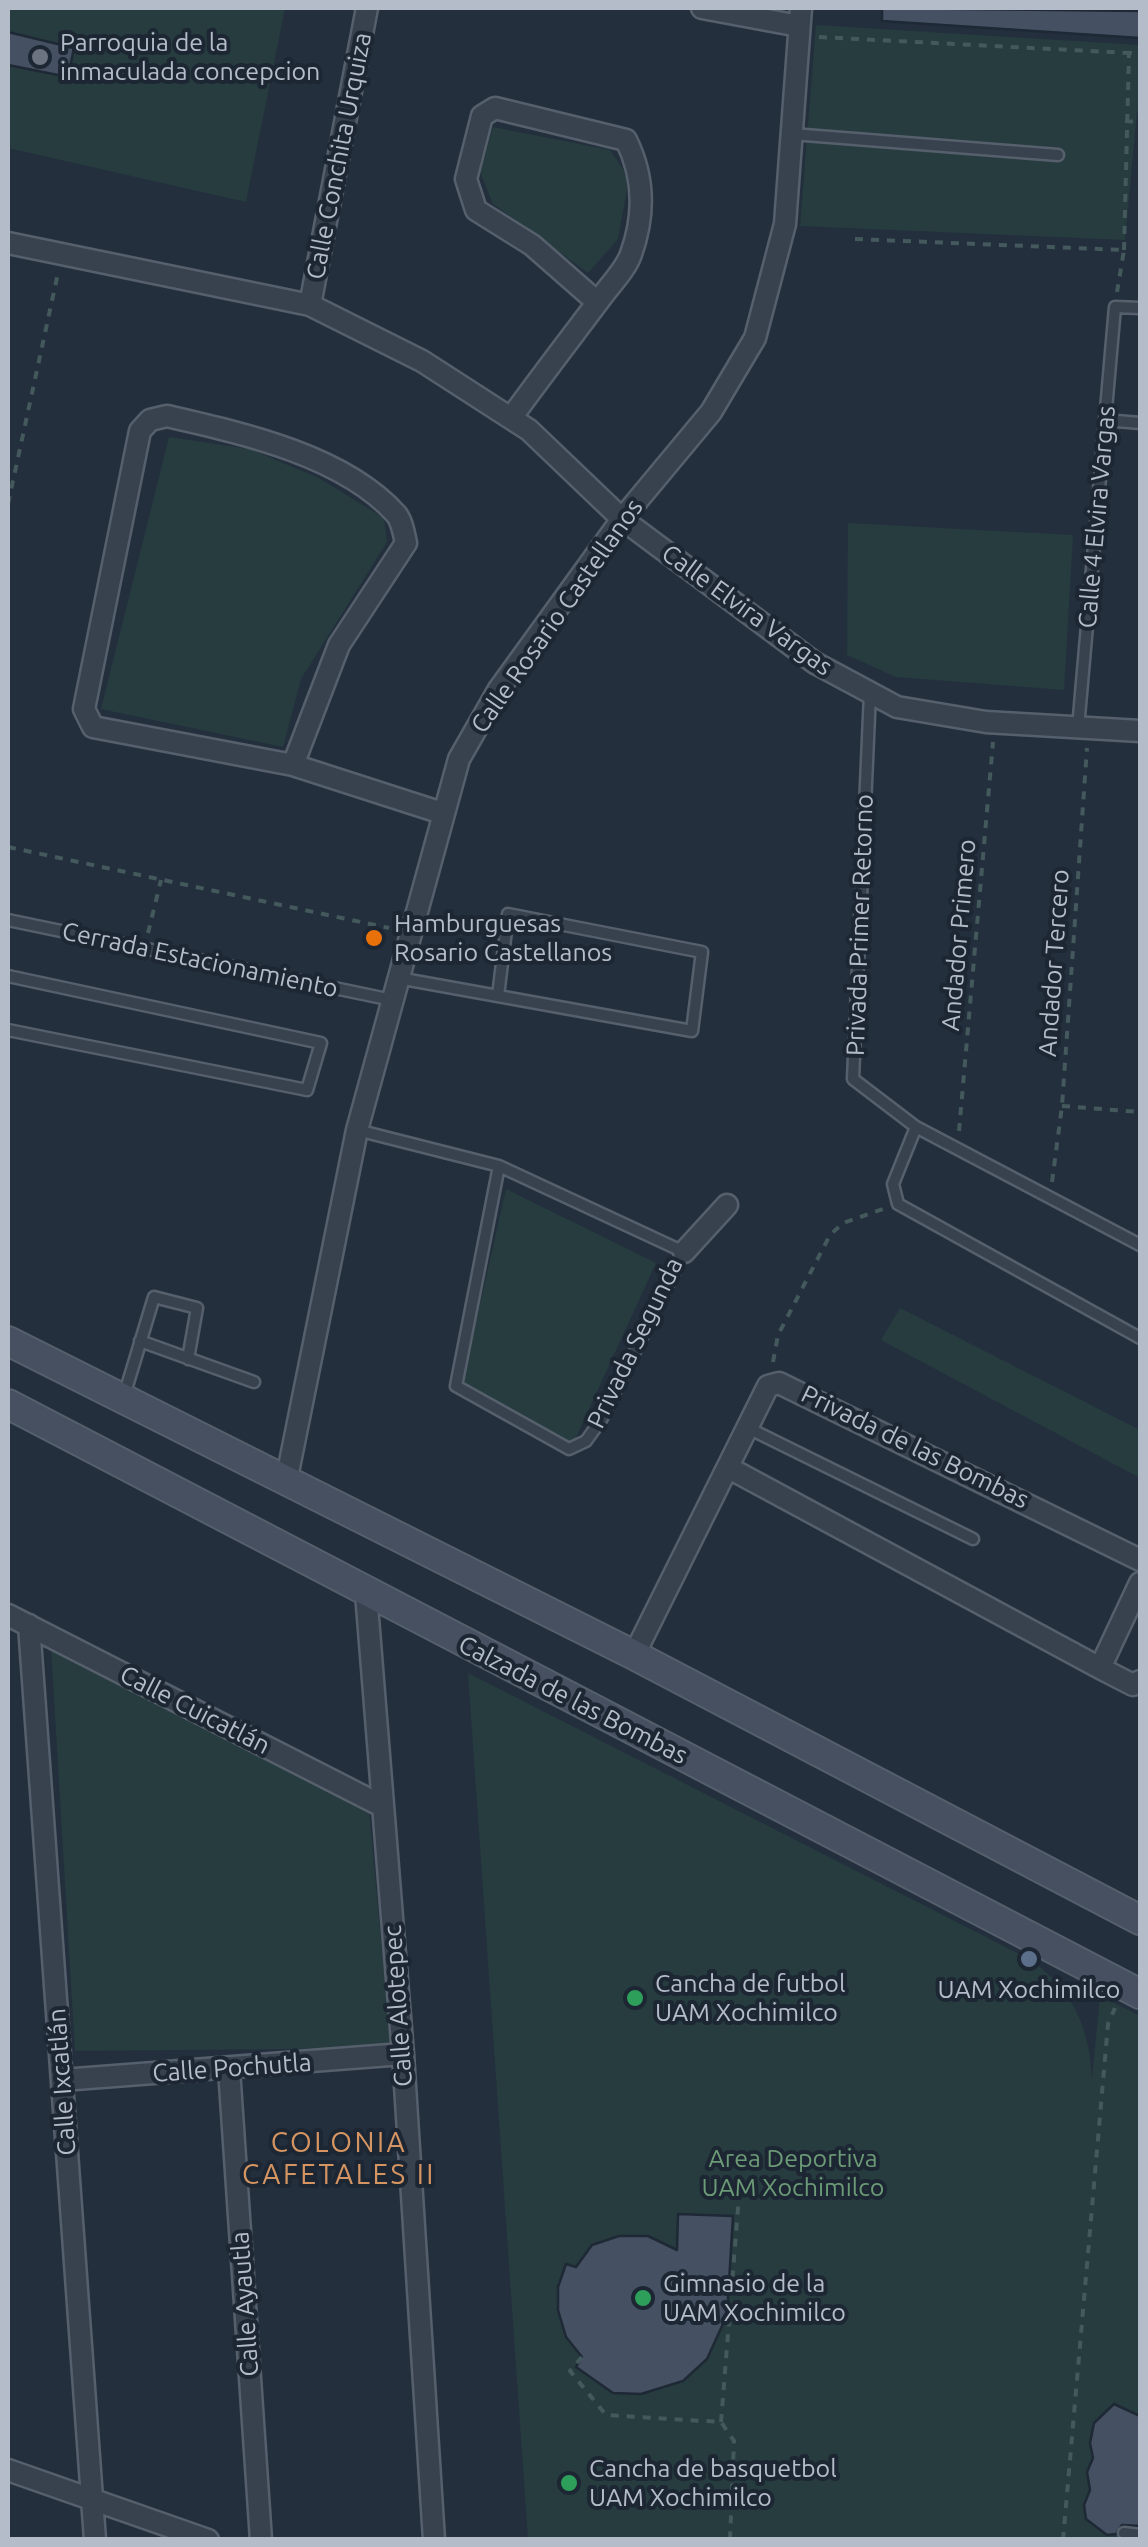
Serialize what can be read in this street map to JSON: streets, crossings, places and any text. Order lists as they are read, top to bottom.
{
  "streets": {
    "main road": ["Calzada de las Bombas"],
    "street": [
      "Calle Conchita Urquiza",
      "Calle Elvira Vargas",
      "Calle Rosario Castellanos",
      "Privada de las Bombas",
      "Calle Cuicatlán",
      "Calle Alotepec",
      "Calle Pochutla",
      "Calle Ixcatlán",
      "Calle Ayautla"
    ],
    "lane": [
      "Calle 4 Elvira Vargas",
      "Privada Primer Retorno",
      "Cerrada Estacionamiento",
      "Privada Segunda"
    ],
    "path": ["Andador Primero", "Andador Tercero"]
  },
  "crossings": [
    ["Calle Conchita Urquiza", "Calle Elvira Vargas"],
    ["Calle 4 Elvira Vargas", "Calle Elvira Vargas"],
    ["Calle 4 Elvira Vargas", "Andador Tercero"],
    ["Calle Elvira Vargas", "Calle Rosario Castellanos"],
    ["Calle Elvira Vargas", "Privada Primer Retorno"],
    ["Calle Elvira Vargas", "Andador Primero"],
    ["Calle Elvira Vargas", "Andador Tercero"],
    ["Calle Rosario Castellanos", "Cerrada Estacionamiento"],
    ["Calle Rosario Castellanos", "Privada Segunda"],
    ["Privada Primer Retorno", "Andador Primero"],
    ["Privada Primer Retorno", "Andador Tercero"],
    ["Calzada de las Bombas", "Calle Alotepec"],
    ["Calle Cuicatlán", "Calle Alotepec"],
    ["Calle Cuicatlán", "Calle Ixcatlán"],
    ["Calle Alotepec", "Calle Pochutla"],
    ["Calle Pochutla", "Calle Ixcatlán"],
    ["Calle Pochutla", "Calle Ayautla"]
  ],
  "districts": ["COLONIA CAFETALES II"],
  "parks": ["Area Deportiva UAM Xochimilco"],
  "places": [
    "Parroquia de la inmaculada concepcion",
    "Hamburguesas Rosario Castellanos",
    "UAM Xochimilco",
    "Cancha de futbol UAM Xochimilco",
    "Gimnasio de la UAM Xochimilco",
    "Cancha de basquetbol UAM Xochimilco"
  ]
}
